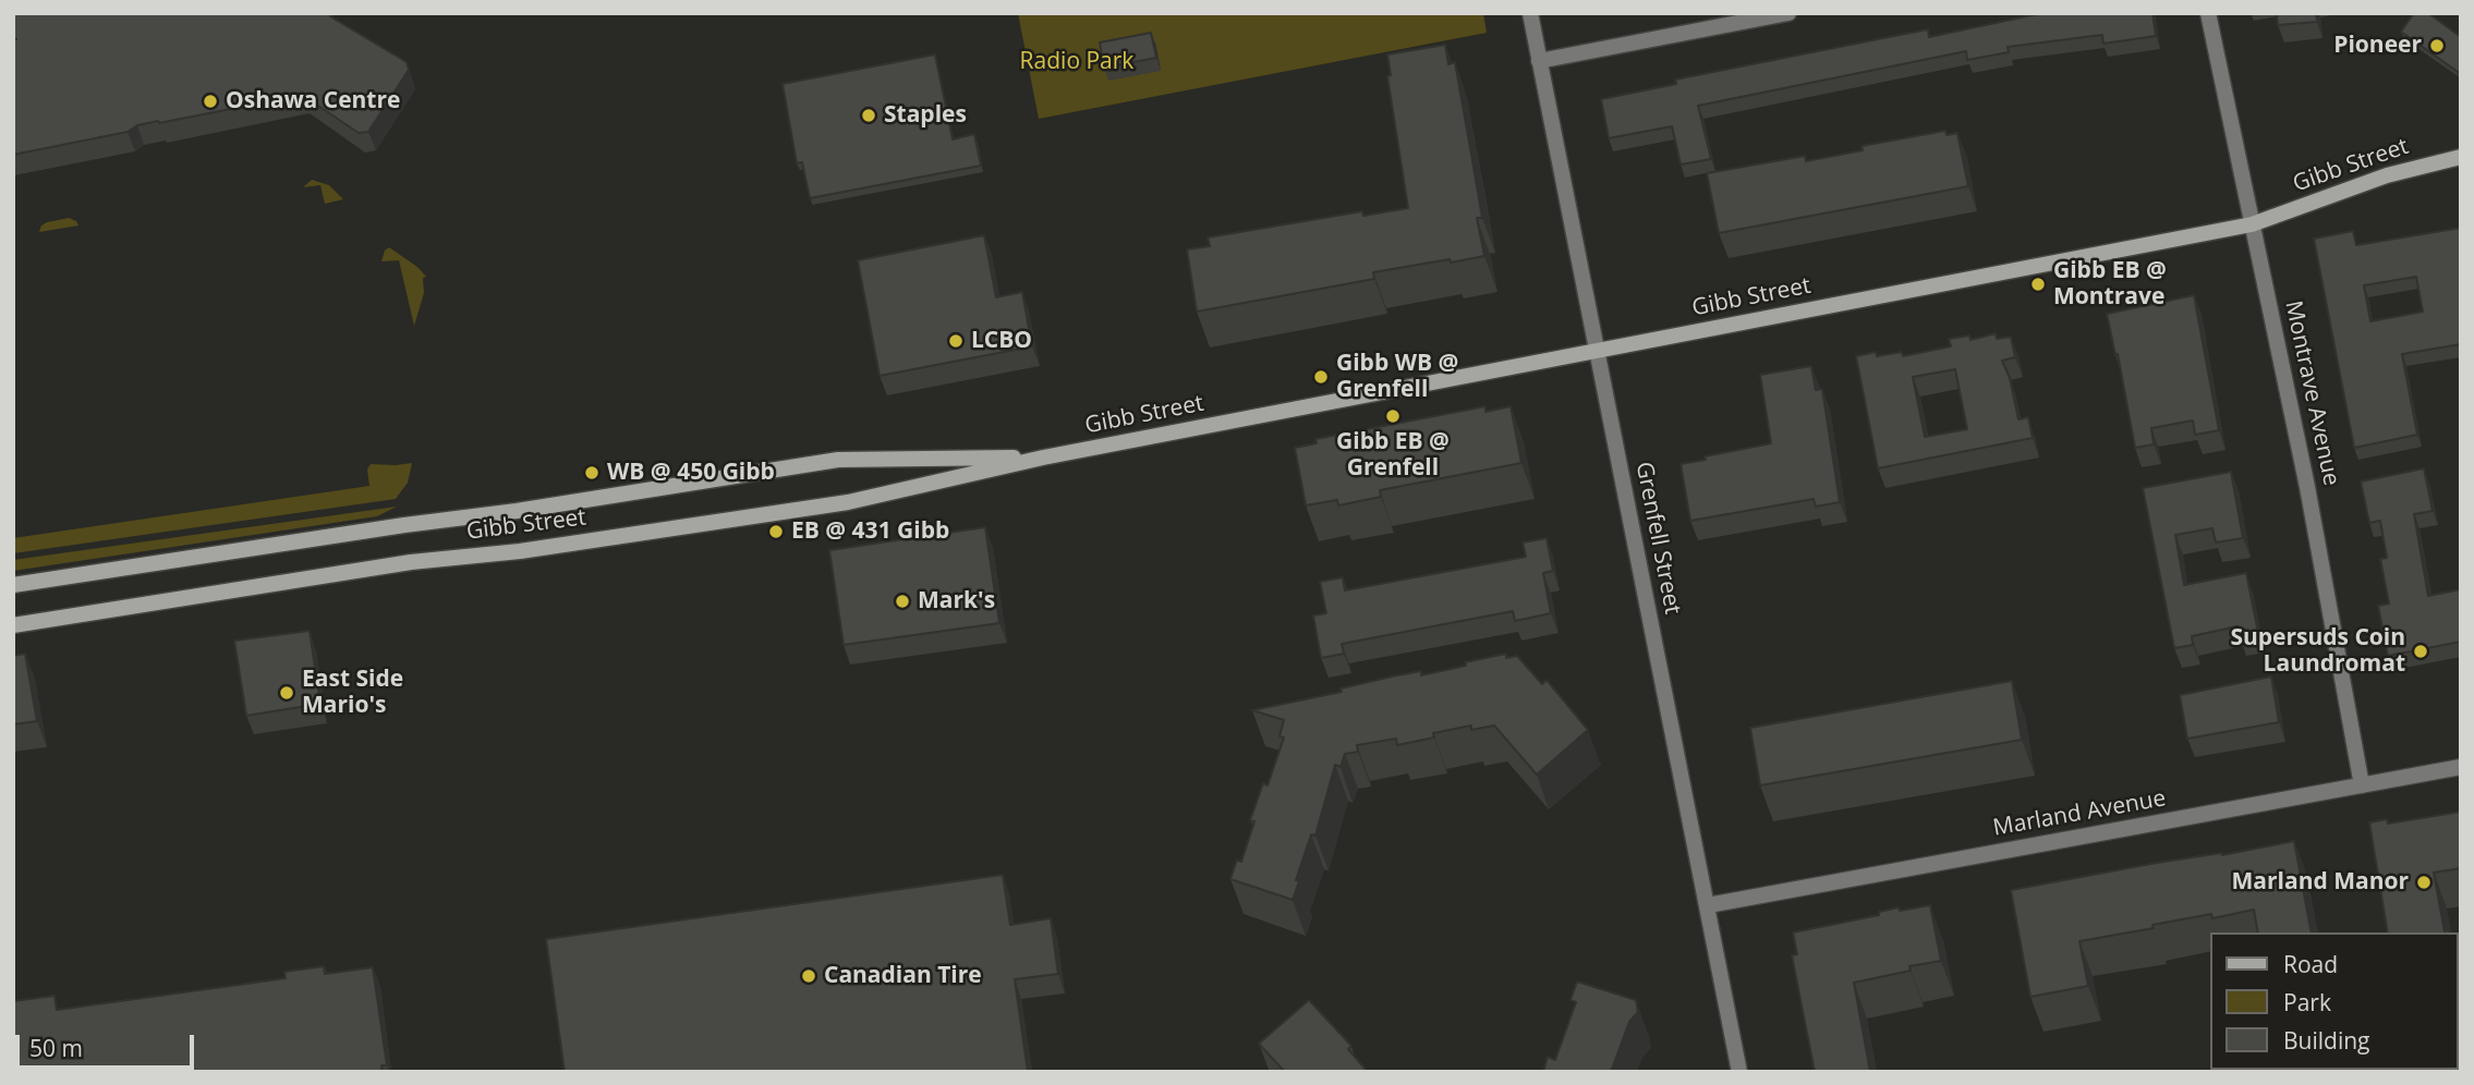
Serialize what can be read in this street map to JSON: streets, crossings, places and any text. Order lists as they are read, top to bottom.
{
  "streets": {
    "main road": ["Gibb Street"],
    "street": ["Montrave Avenue", "Grenfell Street", "Marland Avenue"]
  },
  "crossings": [
    ["Gibb Street", "Montrave Avenue"],
    ["Gibb Street", "Grenfell Street"],
    ["Montrave Avenue", "Marland Avenue"],
    ["Grenfell Street", "Marland Avenue"]
  ],
  "parks": ["Radio Park"],
  "places": [
    "Pioneer",
    "Oshawa Centre",
    "Staples",
    "Gibb EB @ Montrave",
    "LCBO",
    "Gibb WB @ Grenfell",
    "Gibb EB @ Grenfell",
    "WB @ 450 Gibb",
    "EB @ 431 Gibb",
    "Mark's",
    "Supersuds Coin Laundromat",
    "East Side Mario's",
    "Marland Manor",
    "Canadian Tire"
  ],
  "legend": ["Road", "Park", "Building"],
  "scale_bar": "50 m"
}
